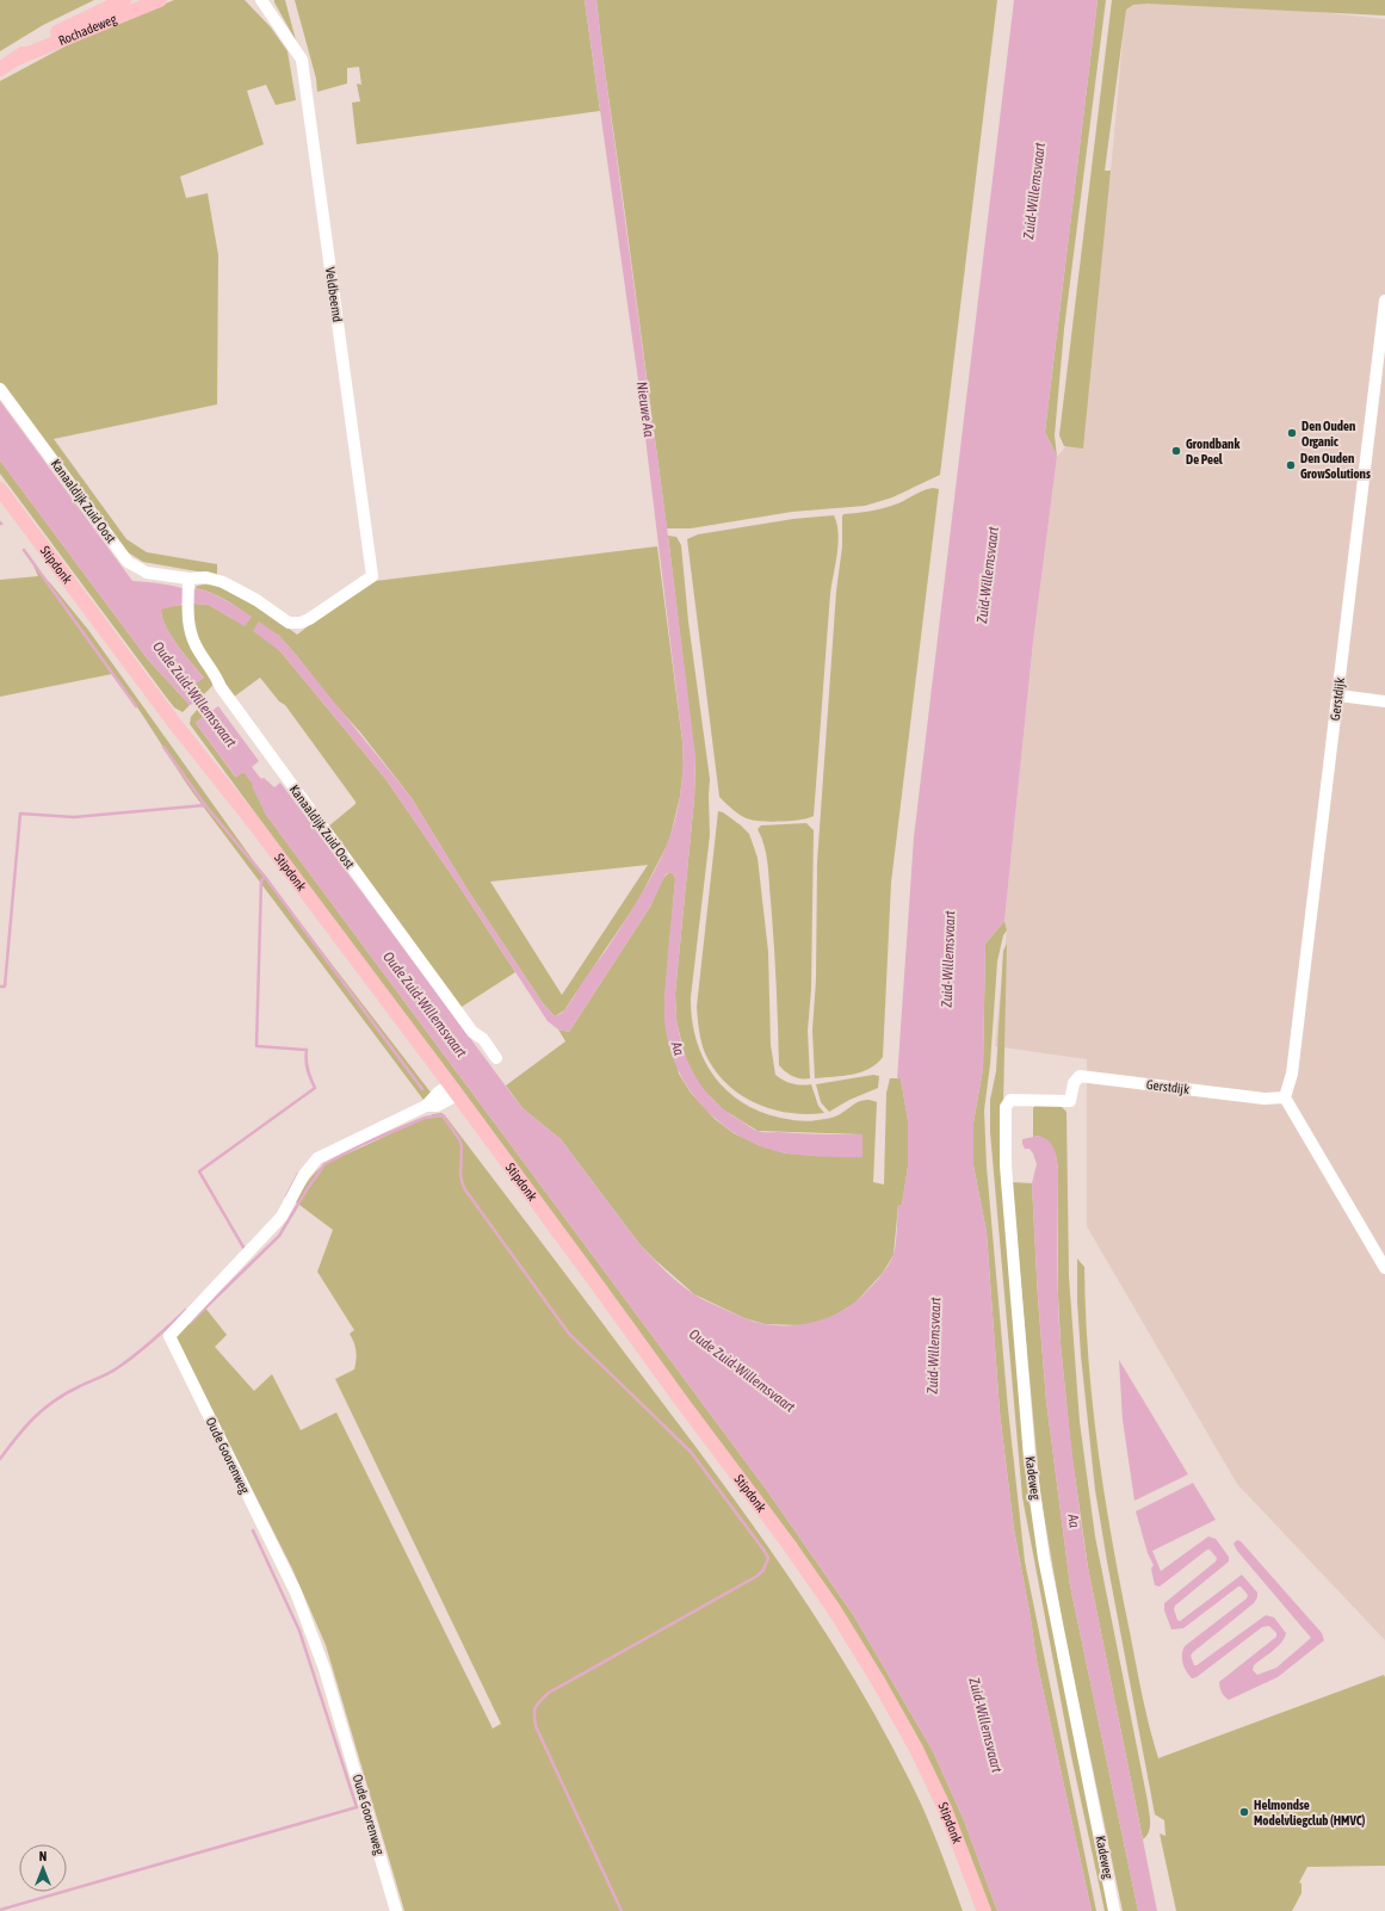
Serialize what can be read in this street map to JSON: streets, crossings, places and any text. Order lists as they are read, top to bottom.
{
  "streets": {
    "main road": ["Rochadeweg", "Stipdonk"],
    "street": [
      "Veldbeemd",
      "Kanaaldijk Zuid Oost",
      "Gerstdijk",
      "Oude Goorenweg",
      "Kadeweg"
    ]
  },
  "crossings": [
    ["Veldbeemd", "Kanaaldijk Zuid Oost"],
    ["Stipdonk", "Oude Goorenweg"],
    ["Gerstdijk", "Kadeweg"]
  ],
  "water": [
    "Zuid-Willemsvaart",
    "Nieuwe Aa",
    "Oude Zuid-Willemsvaart",
    "Aa"
  ],
  "places": [
    "Den Ouden Organic",
    "Grondbank De Peel",
    "Den Ouden GrowSolutions",
    "Helmondse Modelvliegclub (HMVC)"
  ],
  "north": "top"
}
